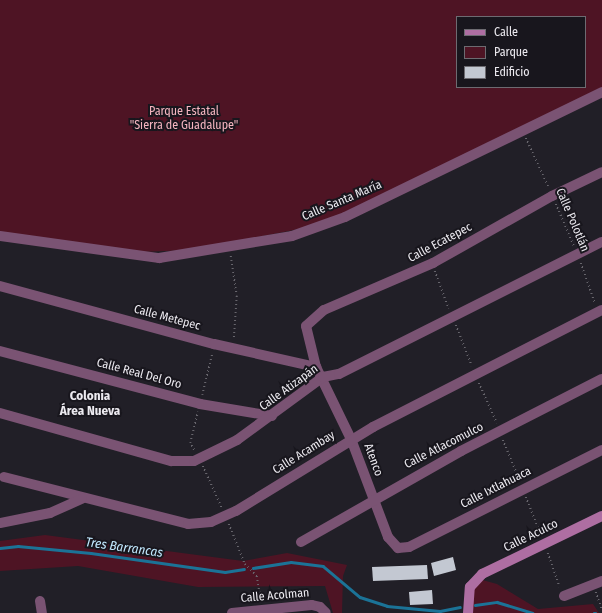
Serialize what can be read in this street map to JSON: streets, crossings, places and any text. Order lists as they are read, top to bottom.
{
  "streets": {
    "street": [
      "Calle Santa María",
      "Calle Ecatepec",
      "Calle Metepec",
      "Calle Real Del Oro",
      "Calle Atizapán",
      "Calle Atlacomulco",
      "Calle Acambay",
      "Atenco",
      "Calle Ixtlahuaca",
      "Calle Aculco",
      "Calle Acolman"
    ],
    "path": ["Calle Polotlán"]
  },
  "crossings": [
    ["Calle Santa María", "Calle Polotlán"],
    ["Calle Polotlán", "Calle Ecatepec"],
    ["Calle Polotlán", "Calle Atizapán"],
    ["Calle Polotlán", "Calle Acambay"],
    ["Calle Ecatepec", "Calle Metepec"],
    ["Calle Real Del Oro", "Calle Atizapán"],
    ["Calle Atizapán", "Atenco"],
    ["Calle Atlacomulco", "Atenco"],
    ["Calle Acambay", "Atenco"],
    ["Atenco", "Calle Ixtlahuaca"]
  ],
  "districts": ["Colonia Área Nueva"],
  "water": ["Tres Barrancas"],
  "parks": ["Parque Estatal \"Sierra de Guadalupe\""],
  "legend": ["Calle", "Parque", "Edificio"]
}
